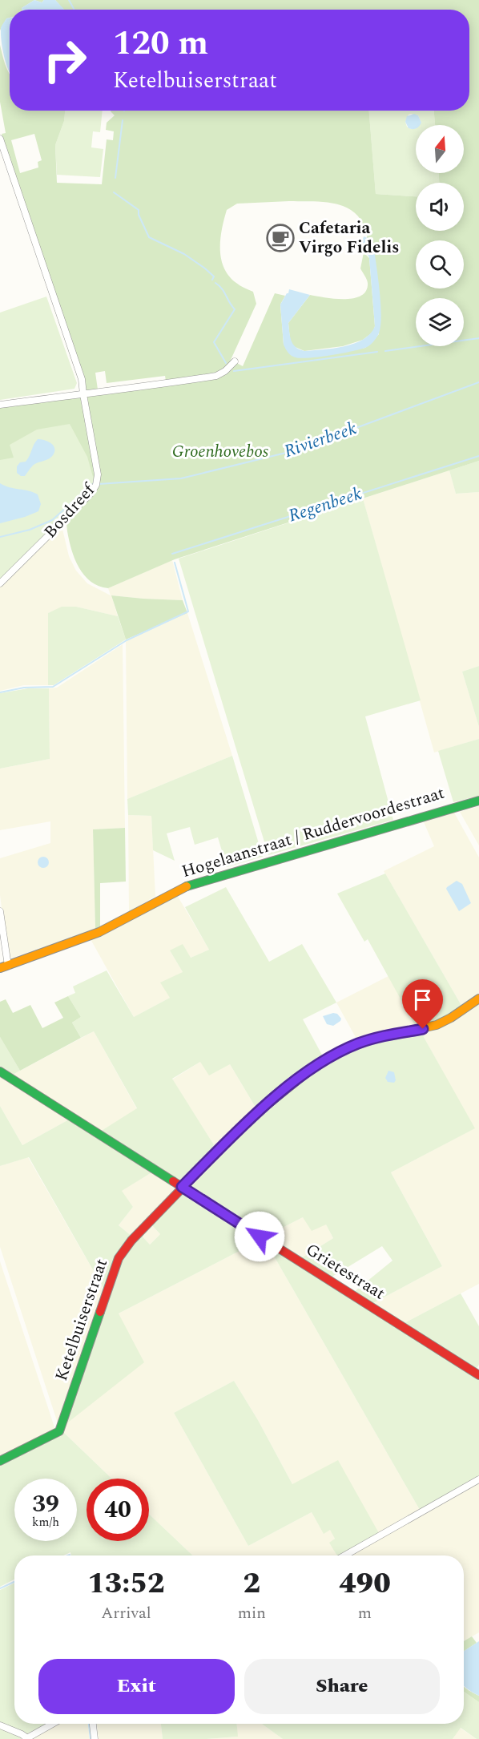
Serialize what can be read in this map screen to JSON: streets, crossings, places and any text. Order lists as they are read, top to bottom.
{
  "streets": {
    "street": [
      "Bosdreef",
      "Hogelaanstraat / Ruddervoordestraat",
      "Grietestraat",
      "Ketelbuiserstraat"
    ]
  },
  "crossings": [
    ["Grietestraat", "Ketelbuiserstraat"]
  ],
  "water": ["Rivierbeek", "Regenbeek"],
  "parks": ["Groenhovebos"],
  "places": {
    "cafe": ["Cafetaria Virgo Fidelis"]
  },
  "north": "top",
  "page": {
    "turn": ["120 m", "Ketelbuiserstraat"],
    "speed": "39 km/h",
    "limit": "40",
    "eta": [
      "13:52",
      "Arrival",
      "2",
      "min",
      "490",
      "m"
    ],
    "buttons": ["Exit", "Share"]
  }
}
